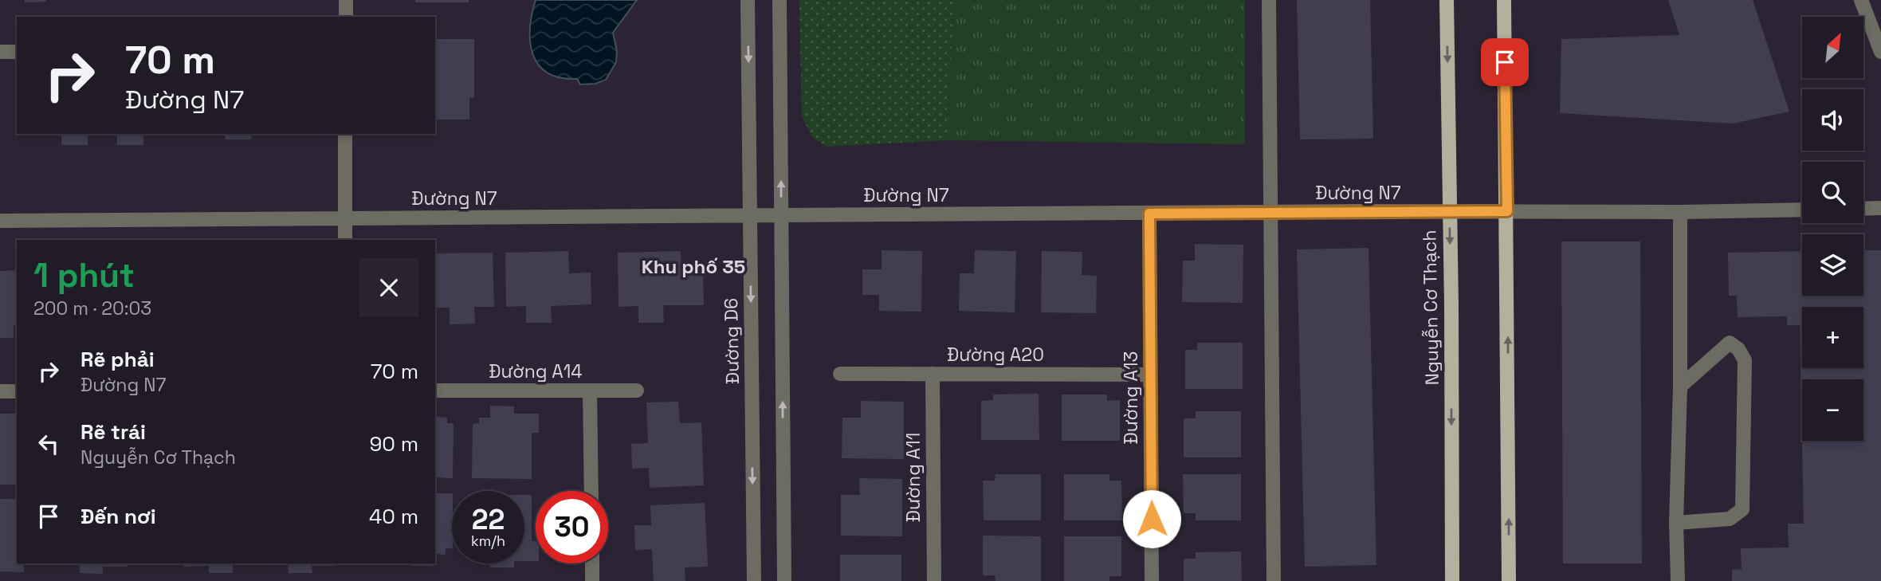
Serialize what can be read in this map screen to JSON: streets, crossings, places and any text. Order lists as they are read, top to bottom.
{
  "streets": {
    "main road": ["Nguyễn Cơ Thạch"],
    "street": [
      "Đường N7",
      "Đường D6",
      "Đường A20",
      "Đường A14",
      "Đường A13",
      "Đường A11"
    ]
  },
  "crossings": [
    ["Đường N7", "Nguyễn Cơ Thạch"],
    ["Đường N7", "Đường D6"],
    ["Đường N7", "Đường A13"],
    ["Đường A20", "Đường A13"],
    ["Đường A20", "Đường A11"]
  ],
  "districts": ["Khu phố 35"],
  "north": "top right",
  "page": {
    "map_buttons": ["+", "−"],
    "turn": ["70 m", "Đường N7"],
    "heading": ["1 phút", "200 m · 20:03"],
    "list": [
      {
        "name": "Rẽ phải",
        "note": "Đường N7",
        "value": "70 m"
      },
      {
        "name": "Rẽ trái",
        "note": "Nguyễn Cơ Thạch",
        "value": "90 m"
      },
      {
        "name": "Đến nơi",
        "value": "40 m"
      }
    ],
    "speed": "22 km/h",
    "limit": "30"
  }
}
